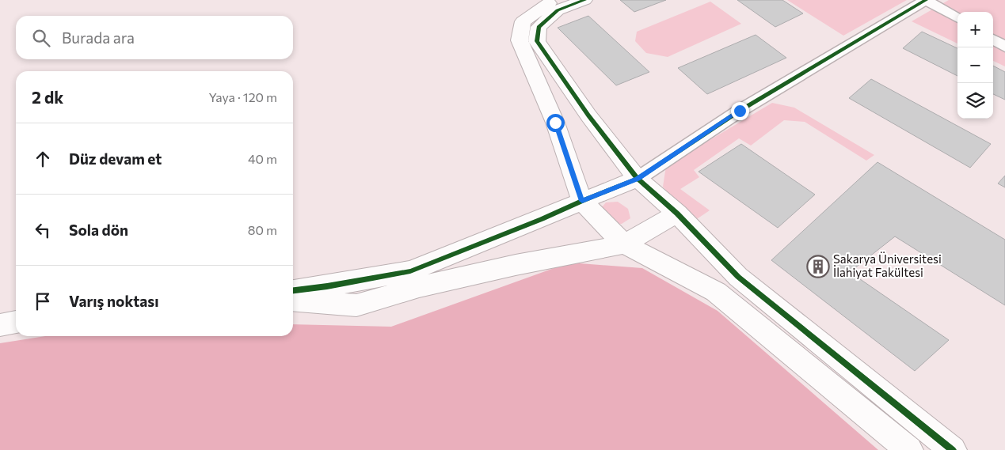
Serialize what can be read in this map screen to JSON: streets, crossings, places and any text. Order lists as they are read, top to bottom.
{
  "places": {
    "building": ["Sakarya Üniversitesi İlahiyat Fakültesi"]
  },
  "page": {
    "map_buttons": ["+", "−"],
    "search": "Burada ara",
    "heading": ["2 dk", "Yaya · 120 m"],
    "list": [
      ["Düz devam et", "40 m"],
      ["Sola dön", "80 m"],
      "Varış noktası"
    ]
  }
}
